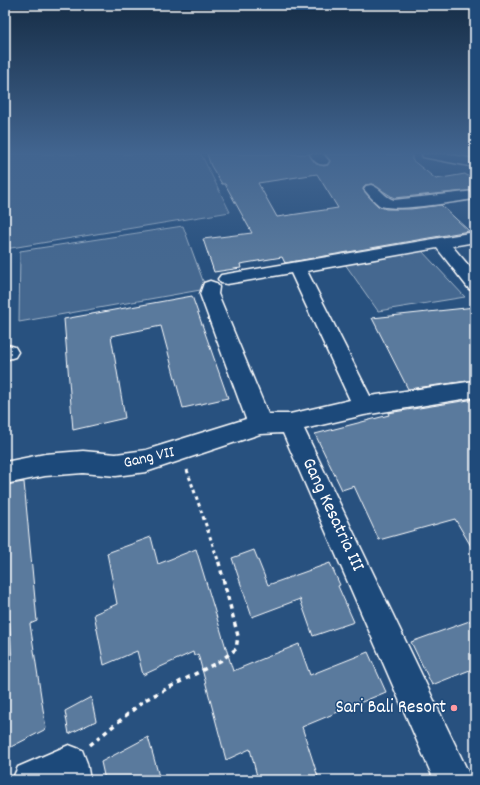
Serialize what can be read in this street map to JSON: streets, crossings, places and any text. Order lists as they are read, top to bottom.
{
  "streets": {
    "street": ["Gang VII", "Gang Kesatria III"]
  },
  "crossings": [
    ["Gang VII", "Gang Kesatria III"]
  ],
  "places": ["Sari Bali Resort"]
}
